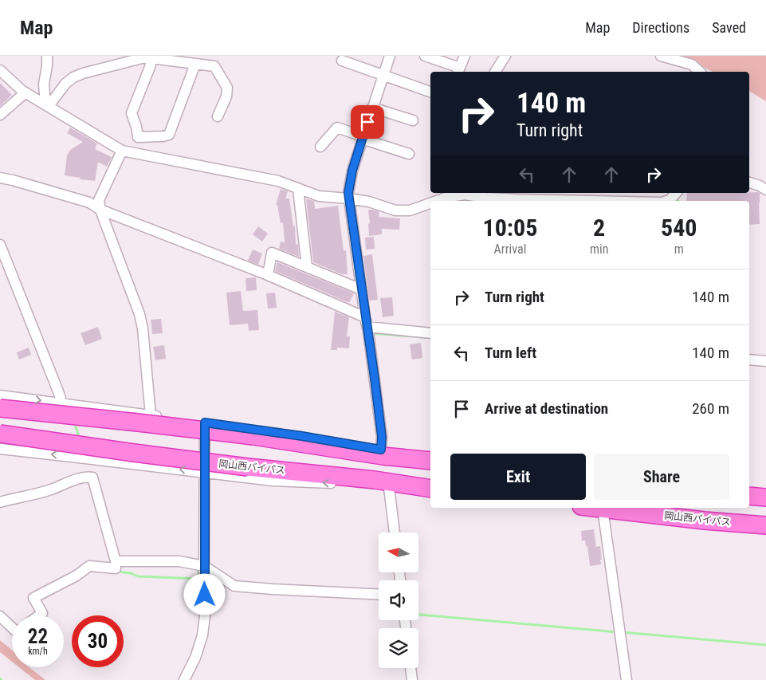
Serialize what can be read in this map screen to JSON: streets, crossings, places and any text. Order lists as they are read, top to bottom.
{
  "streets": {
    "highway": ["岡山西バイパス"]
  },
  "north": "left",
  "page": {
    "header": "Map",
    "nav": ["Map", "Directions", "Saved"],
    "turn": ["140 m", "Turn right"],
    "eta": [
      "10:05",
      "Arrival",
      "2",
      "min",
      "540",
      "m"
    ],
    "list": [
      {
        "name": "Turn right",
        "value": "140 m"
      },
      {
        "name": "Turn left",
        "value": "140 m"
      },
      {
        "name": "Arrive at destination",
        "value": "260 m"
      }
    ],
    "buttons": ["Exit", "Share"],
    "speed": "22 km/h",
    "limit": "30"
  }
}
